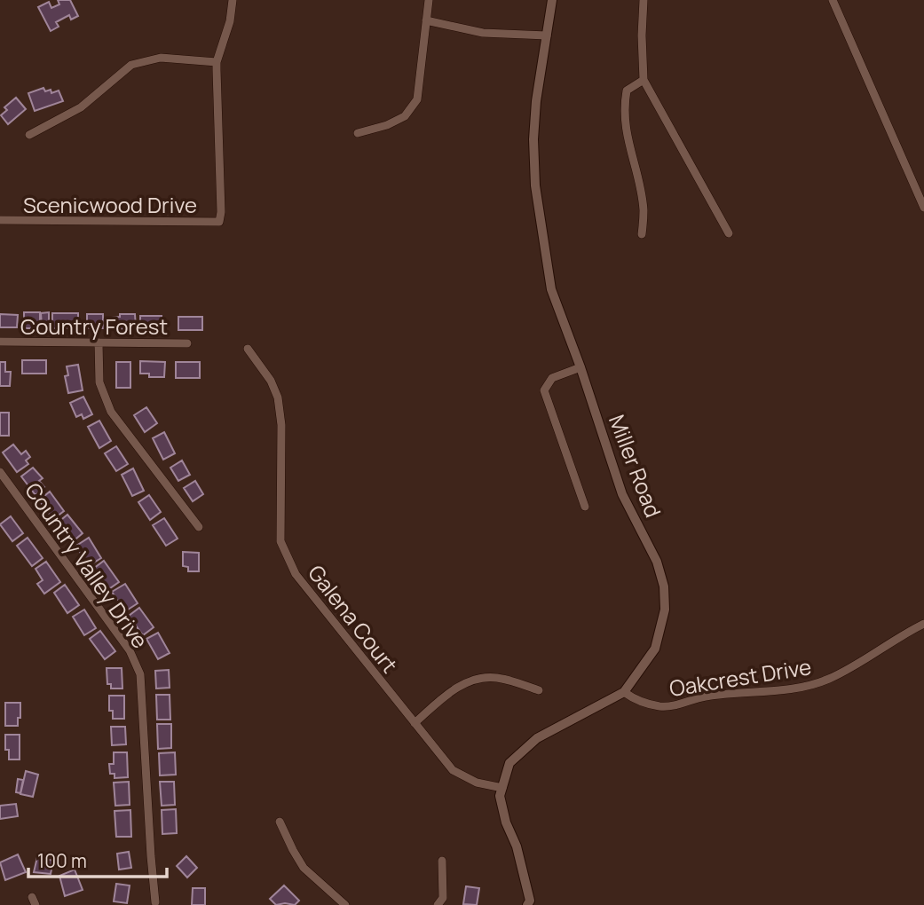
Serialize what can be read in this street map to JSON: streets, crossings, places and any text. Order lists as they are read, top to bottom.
{
  "streets": {
    "street": [
      "Scenicwood Drive",
      "Country Forest",
      "Miller Road",
      "Country Valley Drive",
      "Galena Court",
      "Oakcrest Drive"
    ]
  },
  "crossings": [
    ["Miller Road", "Galena Court"],
    ["Miller Road", "Oakcrest Drive"]
  ],
  "scale_bar": "100 m"
}
